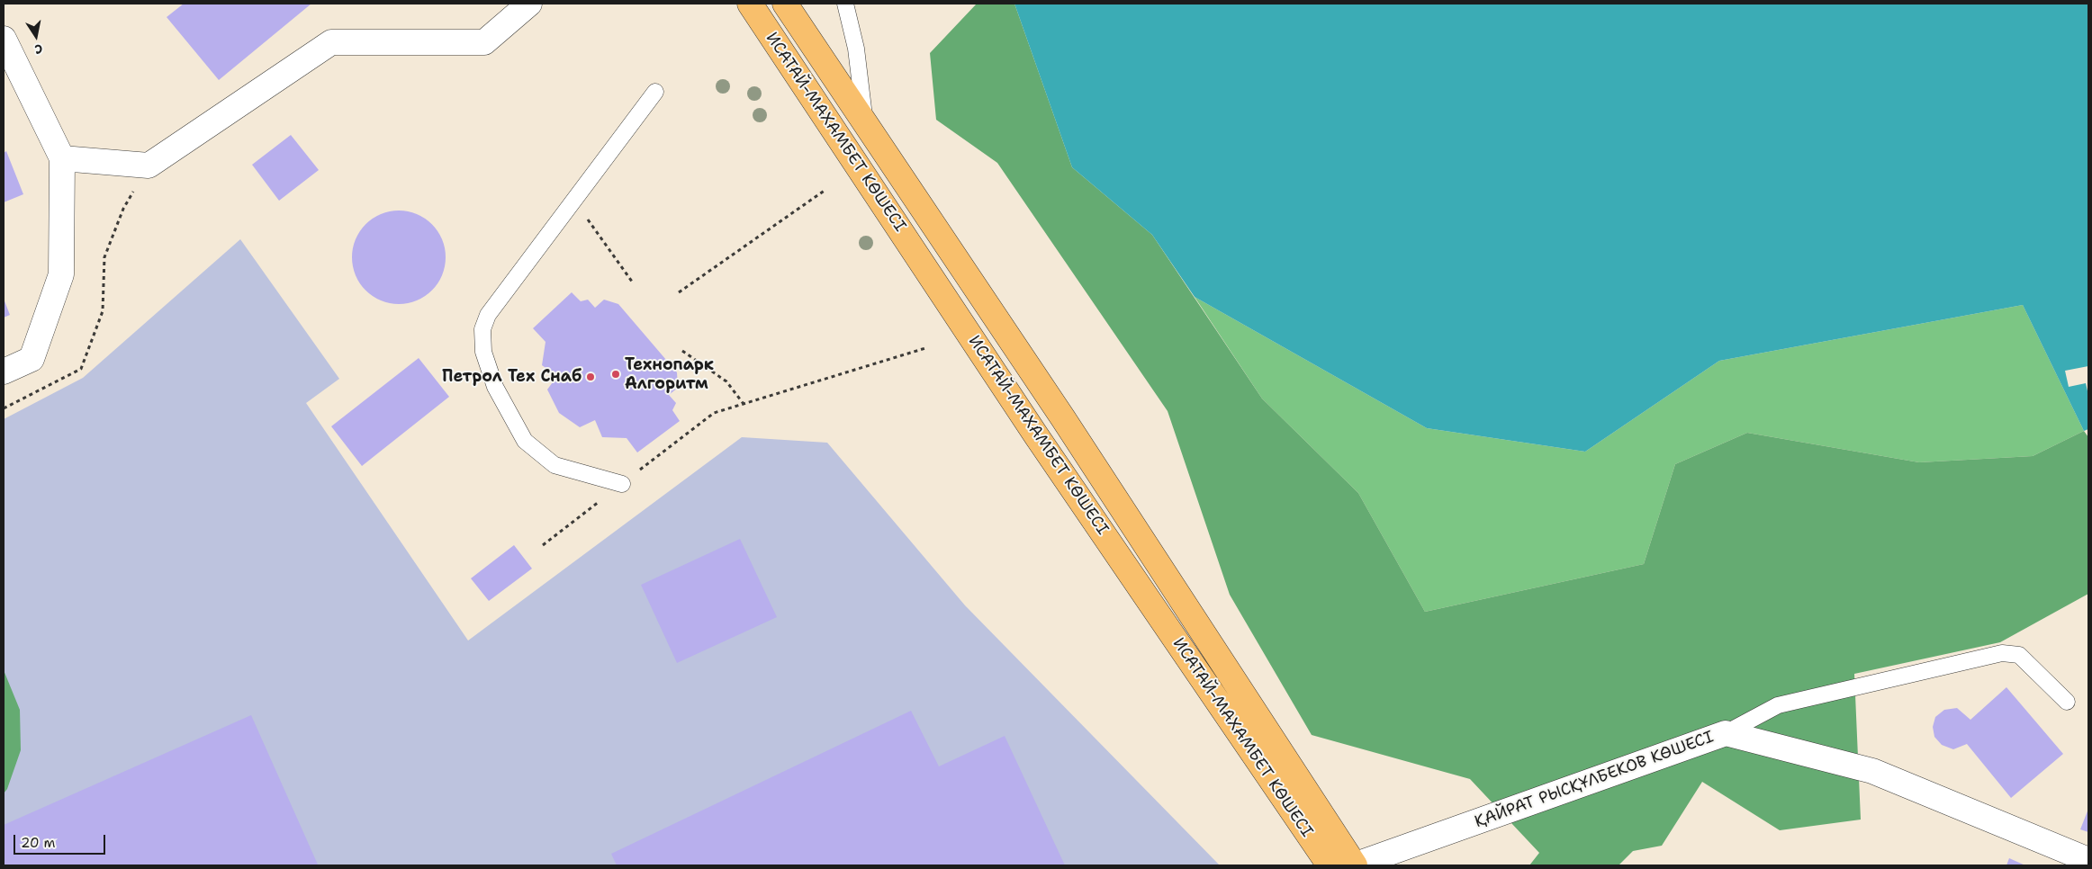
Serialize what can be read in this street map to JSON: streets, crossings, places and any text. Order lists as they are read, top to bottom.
{
  "streets": {
    "main road": ["ИСАТАЙ-МАХАМБЕТ КӨШЕСІ"],
    "street": ["ҚАЙРАТ РЫСҚҰЛБЕКОВ КӨШЕСІ"]
  },
  "places": ["Технопарк Алгоритм", "Петрол Тех Снаб"],
  "scale_bar": "20 m",
  "north": "bottom"
}
